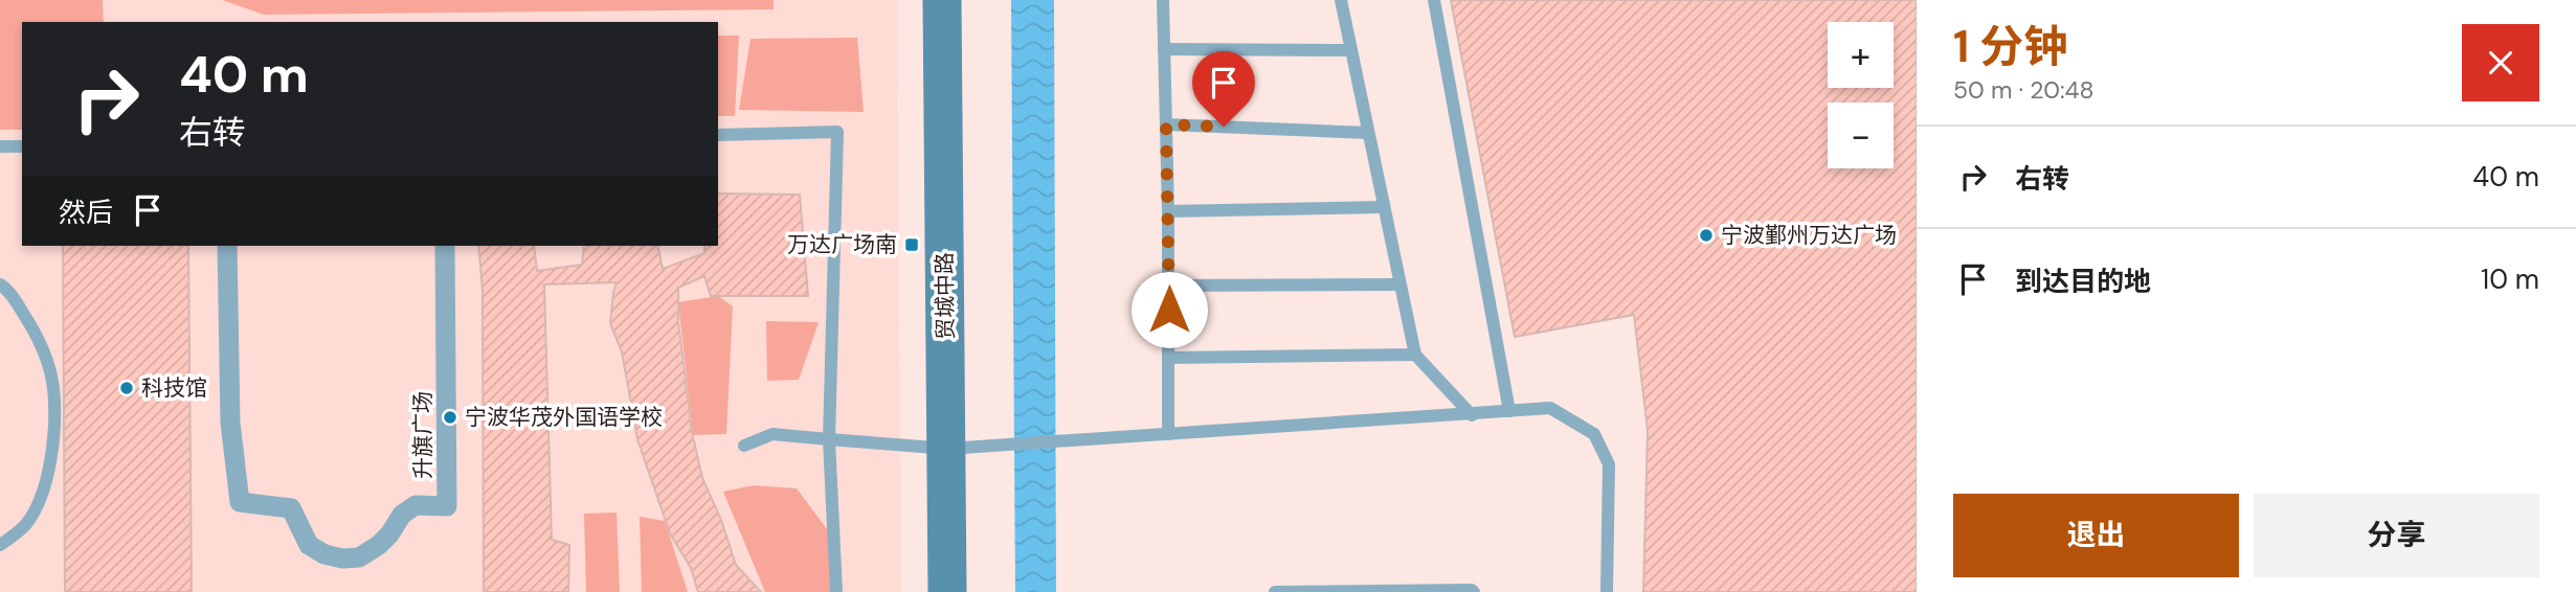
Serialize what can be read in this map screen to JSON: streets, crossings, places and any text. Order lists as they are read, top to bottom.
{
  "streets": {
    "main road": ["贸城中路"],
    "street": ["升旗广场"]
  },
  "places": {
    "other": ["宁波鄞州万达广场", "科技馆", "宁波华茂外国语学校"],
    "transit": ["万达广场南"]
  },
  "page": {
    "heading": ["1 分钟", "50 m · 20:48"],
    "map_buttons": ["+", "−"],
    "turn": ["40 m", "右转"],
    "list": [
      {
        "name": "右转",
        "value": "40 m"
      },
      {
        "name": "到达目的地",
        "value": "10 m"
      }
    ],
    "then": "然后",
    "buttons": ["退出", "分享"]
  }
}
